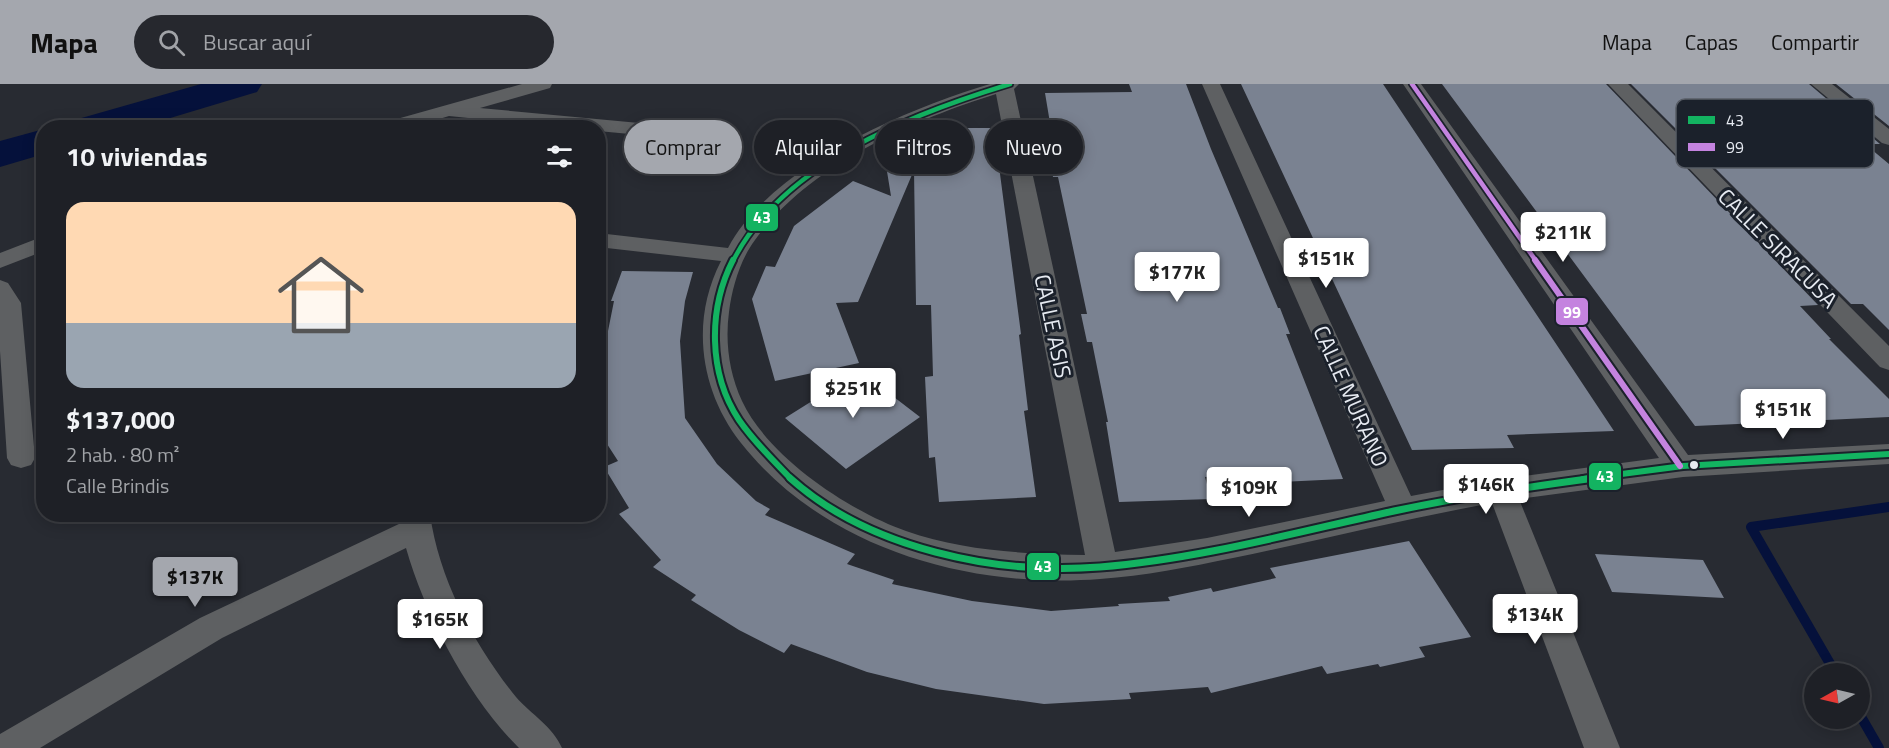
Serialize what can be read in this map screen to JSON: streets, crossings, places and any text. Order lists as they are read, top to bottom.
{
  "streets": {
    "street": ["CALLE SIRACUSA", "CALLE ASIS", "CALLE MURANO"]
  },
  "lines": ["transit line 43", "transit line 99"],
  "legend": ["43", "99"],
  "north": "left",
  "page": {
    "header": "Mapa",
    "search": "Buscar aquí",
    "nav": ["Mapa", "Capas", "Compartir"],
    "chip": [
      "Comprar",
      "Alquilar",
      "Filtros",
      "Nuevo"
    ],
    "heading": "10 viviendas",
    "list": [
      {
        "name": "$137,000",
        "note": "2 hab. · 80 m² · Calle Brindis"
      }
    ],
    "price": [
      "$211K",
      "$151K",
      "$177K",
      "$251K",
      "$151K",
      "$146K",
      "$109K",
      "$137K",
      "$134K",
      "$165K"
    ]
  }
}
